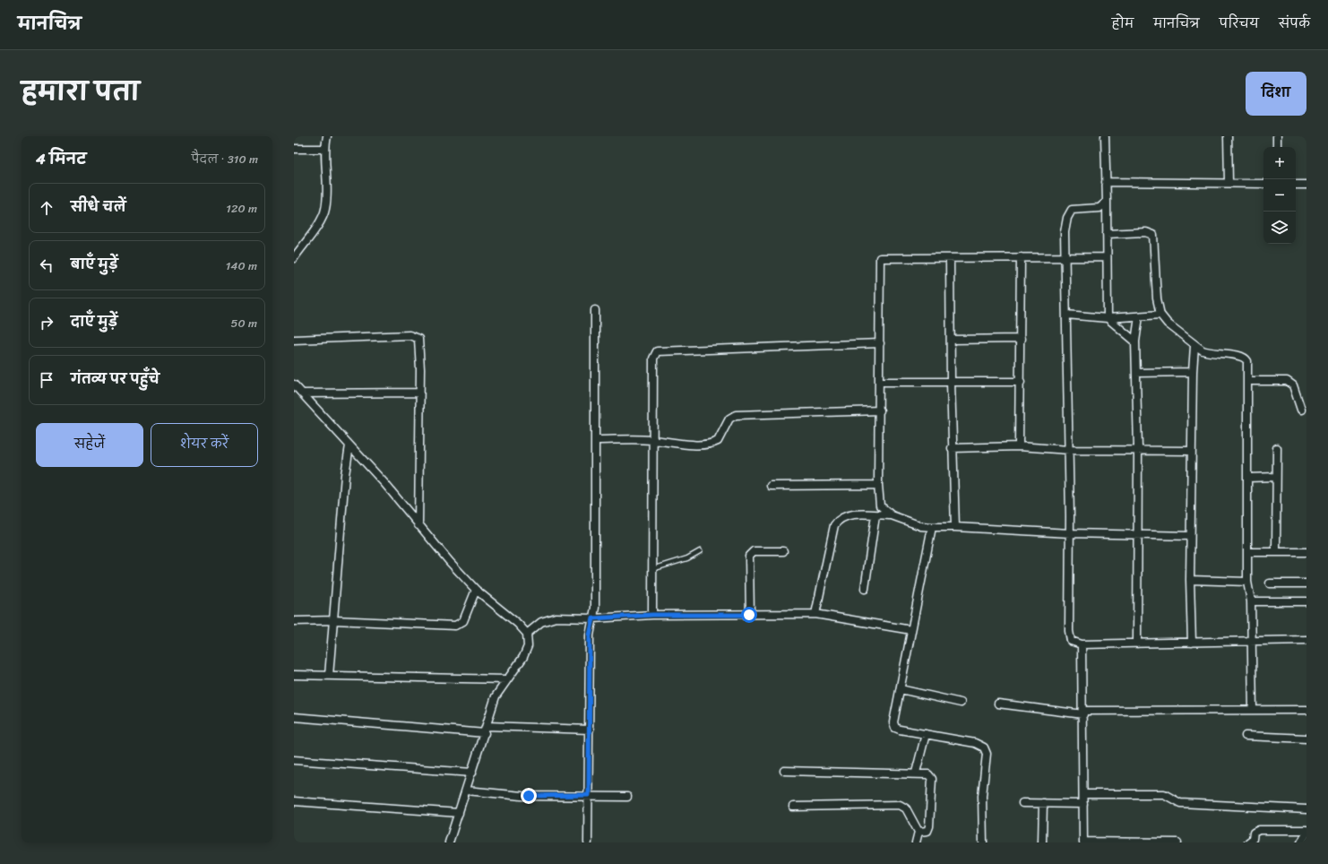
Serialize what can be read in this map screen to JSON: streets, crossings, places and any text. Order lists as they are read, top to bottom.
{
  "page": {
    "header": "मानचित्र",
    "nav": [
      "होम",
      "मानचित्र",
      "परिचय",
      "संपर्क"
    ],
    "title": "हमारा पता",
    "buttons": [
      "दिशा",
      ["सहेजें", "शेयर करें"]
    ],
    "heading": ["4 मिनट", "पैदल · 310 m"],
    "map_buttons": ["+", "−"],
    "list": [
      ["सीधे चलें", "120 m"],
      ["बाएँ मुड़ें", "140 m"],
      ["दाएँ मुड़ें", "50 m"],
      "गंतव्य पर पहुँचे"
    ]
  }
}
